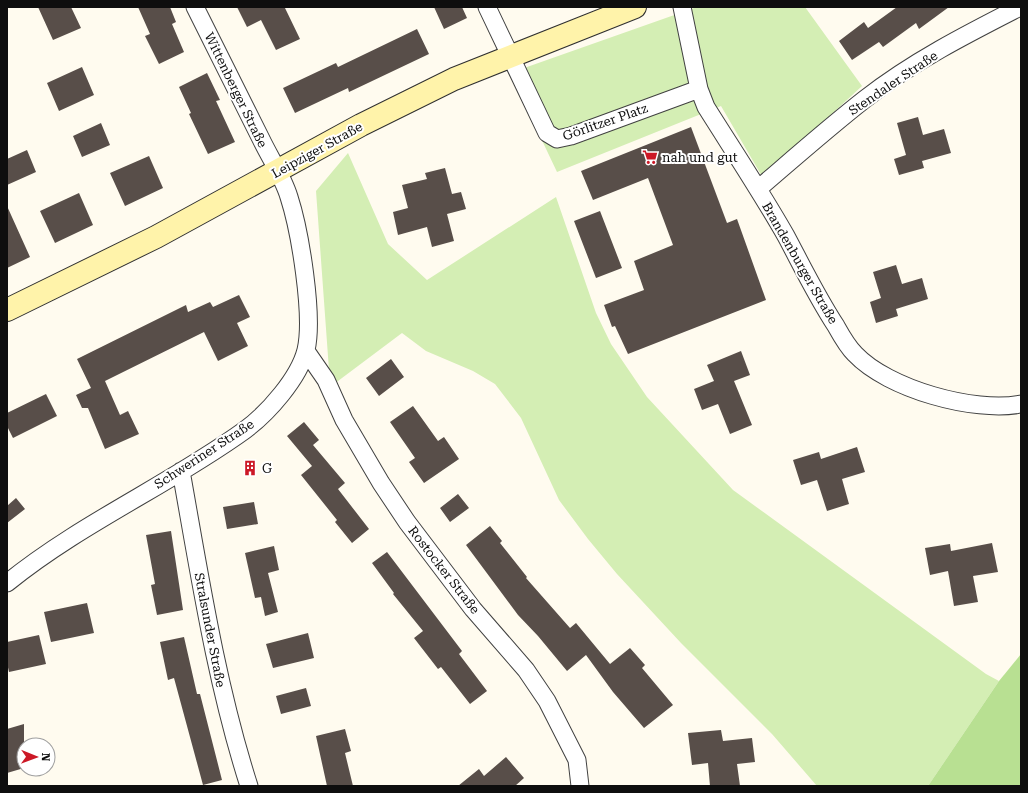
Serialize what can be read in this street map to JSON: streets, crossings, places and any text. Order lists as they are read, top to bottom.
{
  "streets": {
    "main road": ["Leipziger Straße"],
    "street": [
      "Stendaler Straße",
      "Wittenberger Straße",
      "Görlitzer Platz",
      "Brandenburger Straße",
      "Schweriner Straße",
      "Rostocker Straße",
      "Stralsunder Straße"
    ]
  },
  "crossings": [
    ["Stendaler Straße", "Brandenburger Straße"],
    ["Wittenberger Straße", "Leipziger Straße"],
    ["Wittenberger Straße", "Schweriner Straße"],
    ["Görlitzer Platz", "Leipziger Straße"],
    ["Görlitzer Platz", "Brandenburger Straße"],
    ["Leipziger Straße", "Schweriner Straße"],
    ["Schweriner Straße", "Rostocker Straße"],
    ["Schweriner Straße", "Stralsunder Straße"]
  ],
  "places": {
    "supermarket": ["nah und gut"],
    "building": ["G"]
  },
  "north": "right"
}
